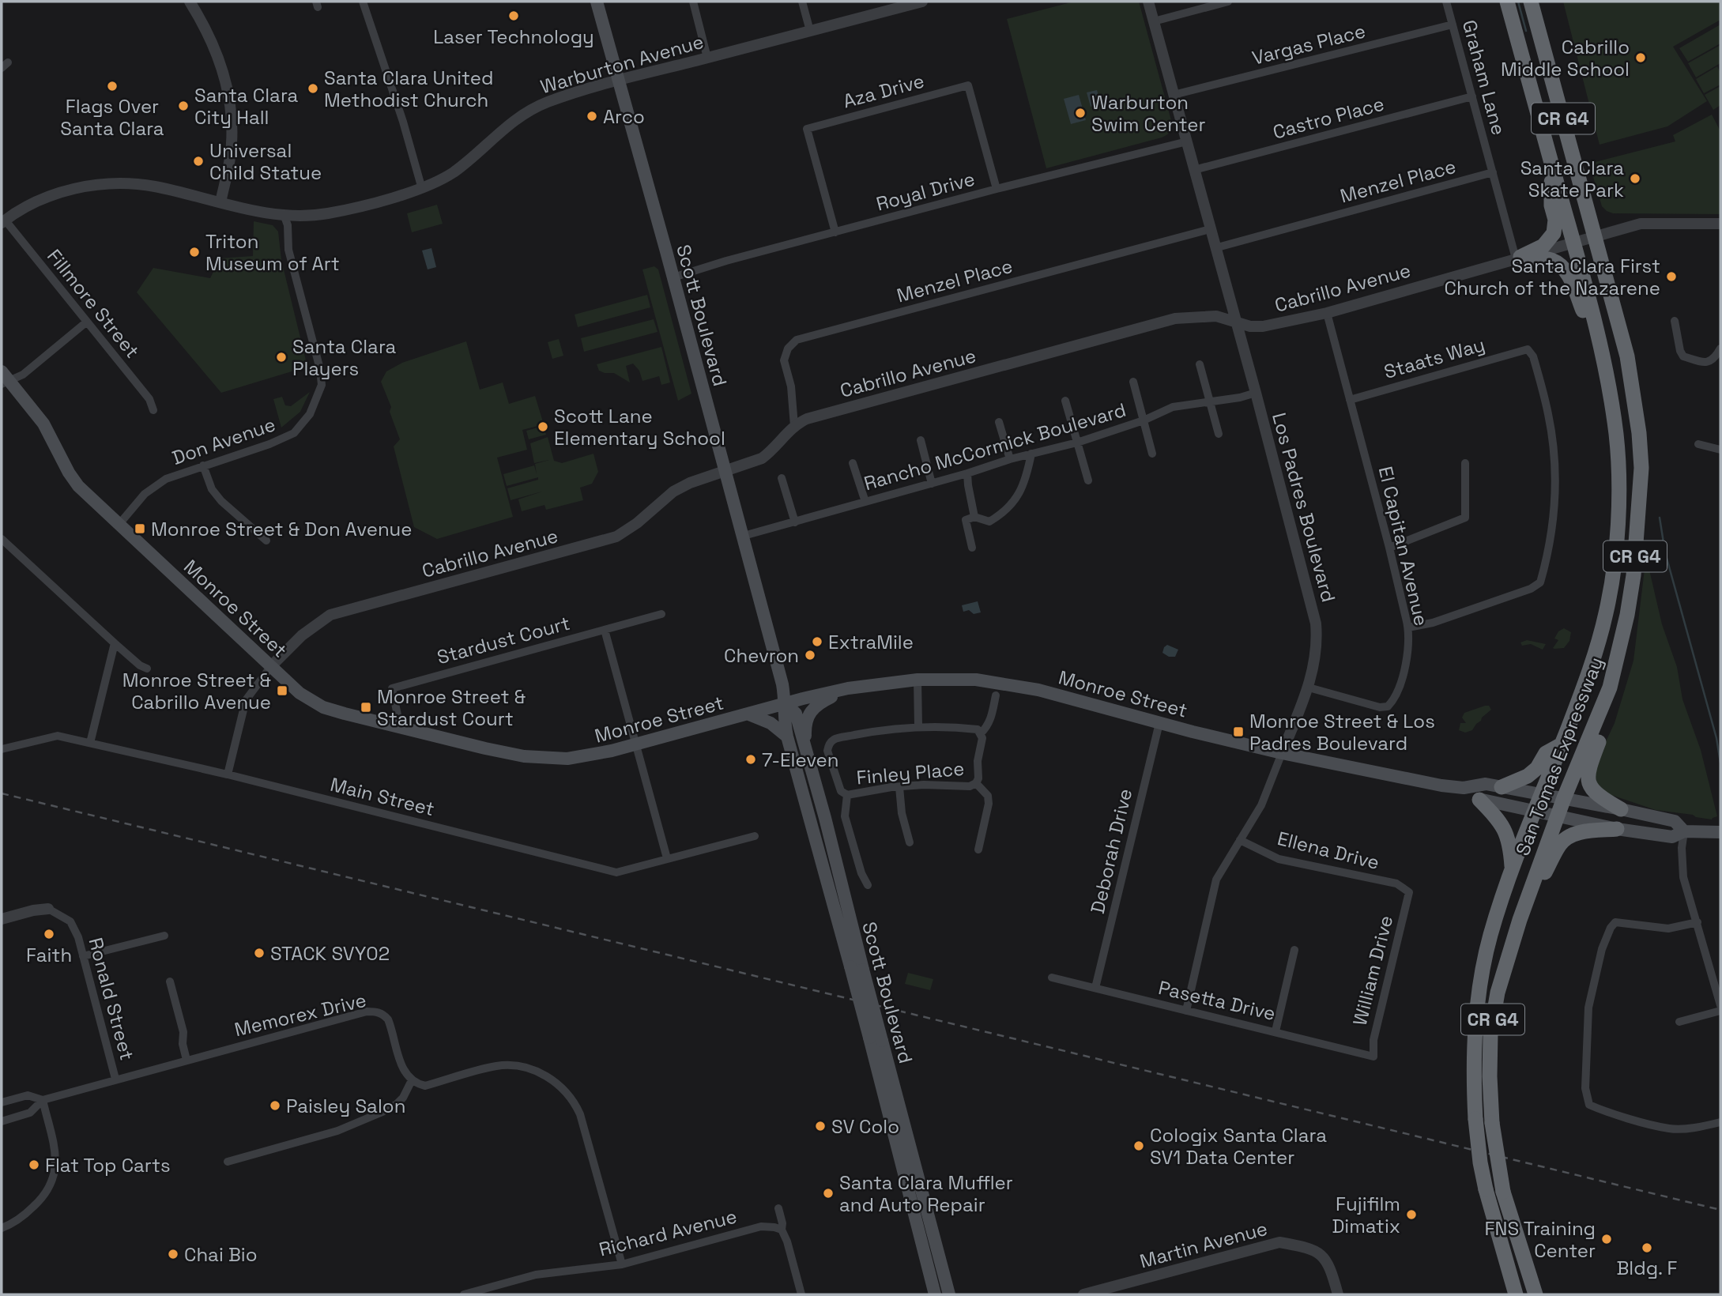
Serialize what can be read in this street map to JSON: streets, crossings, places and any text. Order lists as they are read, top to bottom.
{
  "streets": {
    "highway": ["CR G4", "San Tomas Expressway"],
    "main road": ["Scott Boulevard", "Monroe Street"],
    "street": [
      "Vargas Place",
      "Warburton Avenue",
      "Graham Lane",
      "Aza Drive",
      "Castro Place",
      "Menzel Place",
      "Royal Drive",
      "Cabrillo Avenue",
      "Fillmore Street",
      "Staats Way",
      "Don Avenue",
      "Rancho McCormick Boulevard",
      "Los Padres Boulevard",
      "El Capitan Avenue",
      "Stardust Court",
      "Finley Place",
      "Main Street",
      "Ellena Drive",
      "Deborah Drive",
      "William Drive",
      "Ronald Street",
      "Pasetta Drive",
      "Memorex Drive",
      "Richard Avenue",
      "Martin Avenue"
    ]
  },
  "crossings": [
    ["Vargas Place", "Graham Lane"],
    ["Vargas Place", "Los Padres Boulevard"],
    ["Warburton Avenue", "Fillmore Street"],
    ["Warburton Avenue", "Scott Boulevard"],
    ["Warburton Avenue", "Don Avenue"],
    ["Graham Lane", "Castro Place"],
    ["Graham Lane", "Menzel Place"],
    ["Graham Lane", "Cabrillo Avenue"],
    ["Aza Drive", "Royal Drive"],
    ["Castro Place", "Los Padres Boulevard"],
    ["Menzel Place", "Cabrillo Avenue"],
    ["Menzel Place", "Los Padres Boulevard"],
    ["Royal Drive", "Scott Boulevard"],
    ["Royal Drive", "Los Padres Boulevard"],
    ["Cabrillo Avenue", "Scott Boulevard"],
    ["Cabrillo Avenue", "Los Padres Boulevard"],
    ["Cabrillo Avenue", "El Capitan Avenue"],
    ["Cabrillo Avenue", "Monroe Street"],
    ["Cabrillo Avenue", "San Tomas Expressway"],
    ["Cabrillo Avenue", "Main Street"],
    ["Scott Boulevard", "Rancho McCormick Boulevard"],
    ["Scott Boulevard", "Monroe Street"],
    ["Staats Way", "El Capitan Avenue"],
    ["Don Avenue", "Monroe Street"],
    ["Rancho McCormick Boulevard", "Los Padres Boulevard"],
    ["Los Padres Boulevard", "El Capitan Avenue"],
    ["Los Padres Boulevard", "Monroe Street"],
    ["Los Padres Boulevard", "Ellena Drive"],
    ["Los Padres Boulevard", "Pasetta Drive"],
    ["Monroe Street", "Stardust Court"],
    ["Monroe Street", "San Tomas Expressway"],
    ["Monroe Street", "Deborah Drive"],
    ["Ellena Drive", "William Drive"],
    ["Deborah Drive", "Pasetta Drive"],
    ["William Drive", "Pasetta Drive"],
    ["Ronald Street", "Memorex Drive"]
  ],
  "places": {
    "other": [
      "Laser Technology",
      "Cabrillo Middle School",
      "Flags Over Santa Clara",
      "Santa Clara United Methodist Church",
      "Santa Clara City Hall",
      "Warburton Swim Center",
      "Arco",
      "Universal Child Statue",
      "Santa Clara Skate Park",
      "Triton Museum of Art",
      "Santa Clara First Church of the Nazarene",
      "Santa Clara Players",
      "Scott Lane Elementary School",
      "ExtraMile",
      "Chevron",
      "7-Eleven",
      "Faith",
      "STACK SVY02",
      "Paisley Salon",
      "SV Colo",
      "Cologix Santa Clara SV1 Data Center",
      "Flat Top Carts",
      "Santa Clara Muffler and Auto Repair",
      "Fujifilm Dimatix",
      "FNS Training Center",
      "Bldg. F",
      "Chai Bio"
    ],
    "transit": [
      "Monroe Street & Don Avenue",
      "Monroe Street & Cabrillo Avenue",
      "Monroe Street & Stardust Court",
      "Monroe Street & Los Padres Boulevard"
    ]
  }
}
